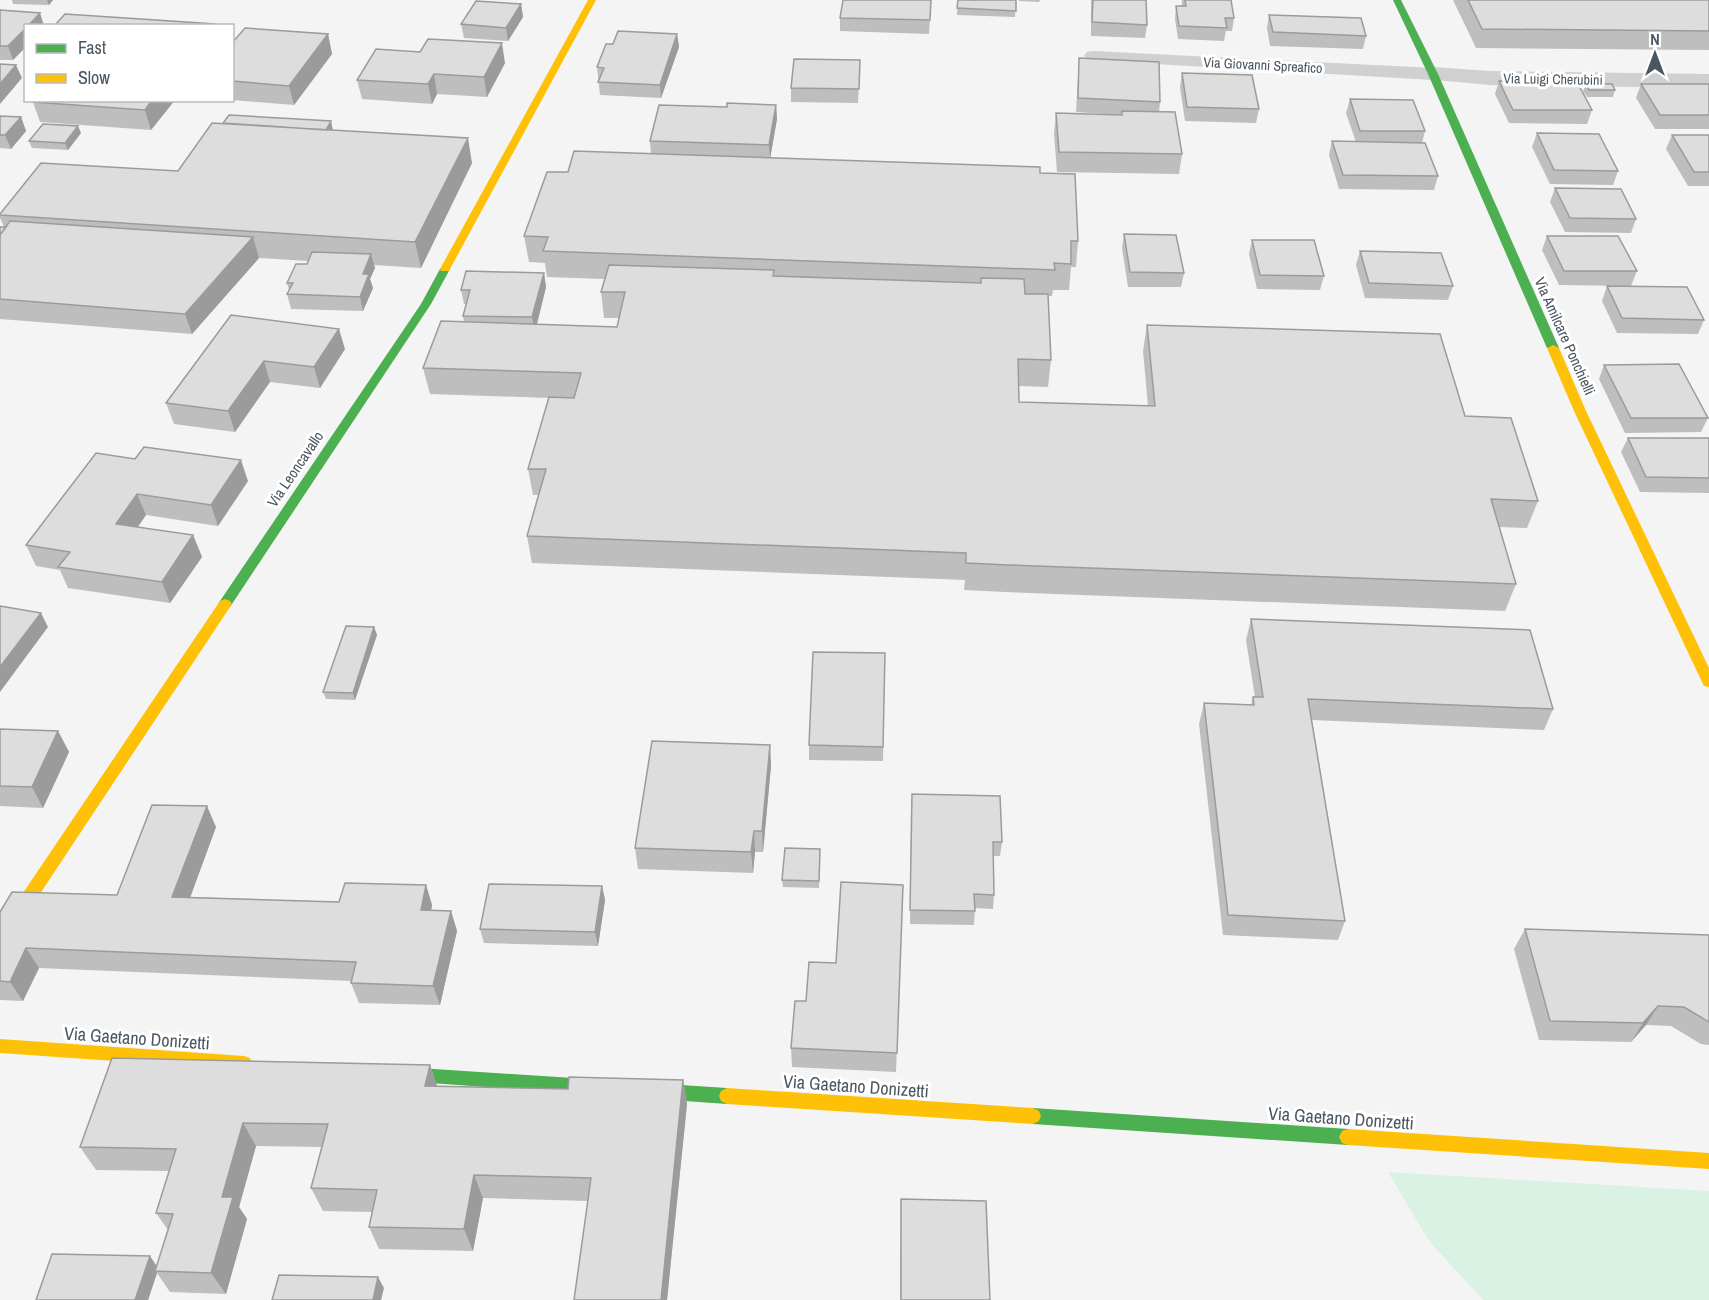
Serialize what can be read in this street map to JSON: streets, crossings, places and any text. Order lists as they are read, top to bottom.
{
  "streets": {
    "street": [
      "Via Luigi Cherubini",
      "Via Amilcare Ponchielli",
      "Via Leoncavallo",
      "Via Gaetano Donizetti"
    ],
    "lane": ["Via Giovanni Spreafico"]
  },
  "crossings": [
    ["Via Giovanni Spreafico", "Via Luigi Cherubini"],
    ["Via Giovanni Spreafico", "Via Amilcare Ponchielli"],
    ["Via Luigi Cherubini", "Via Amilcare Ponchielli"]
  ],
  "legend": ["Fast", "Slow"],
  "north": "top"
}
